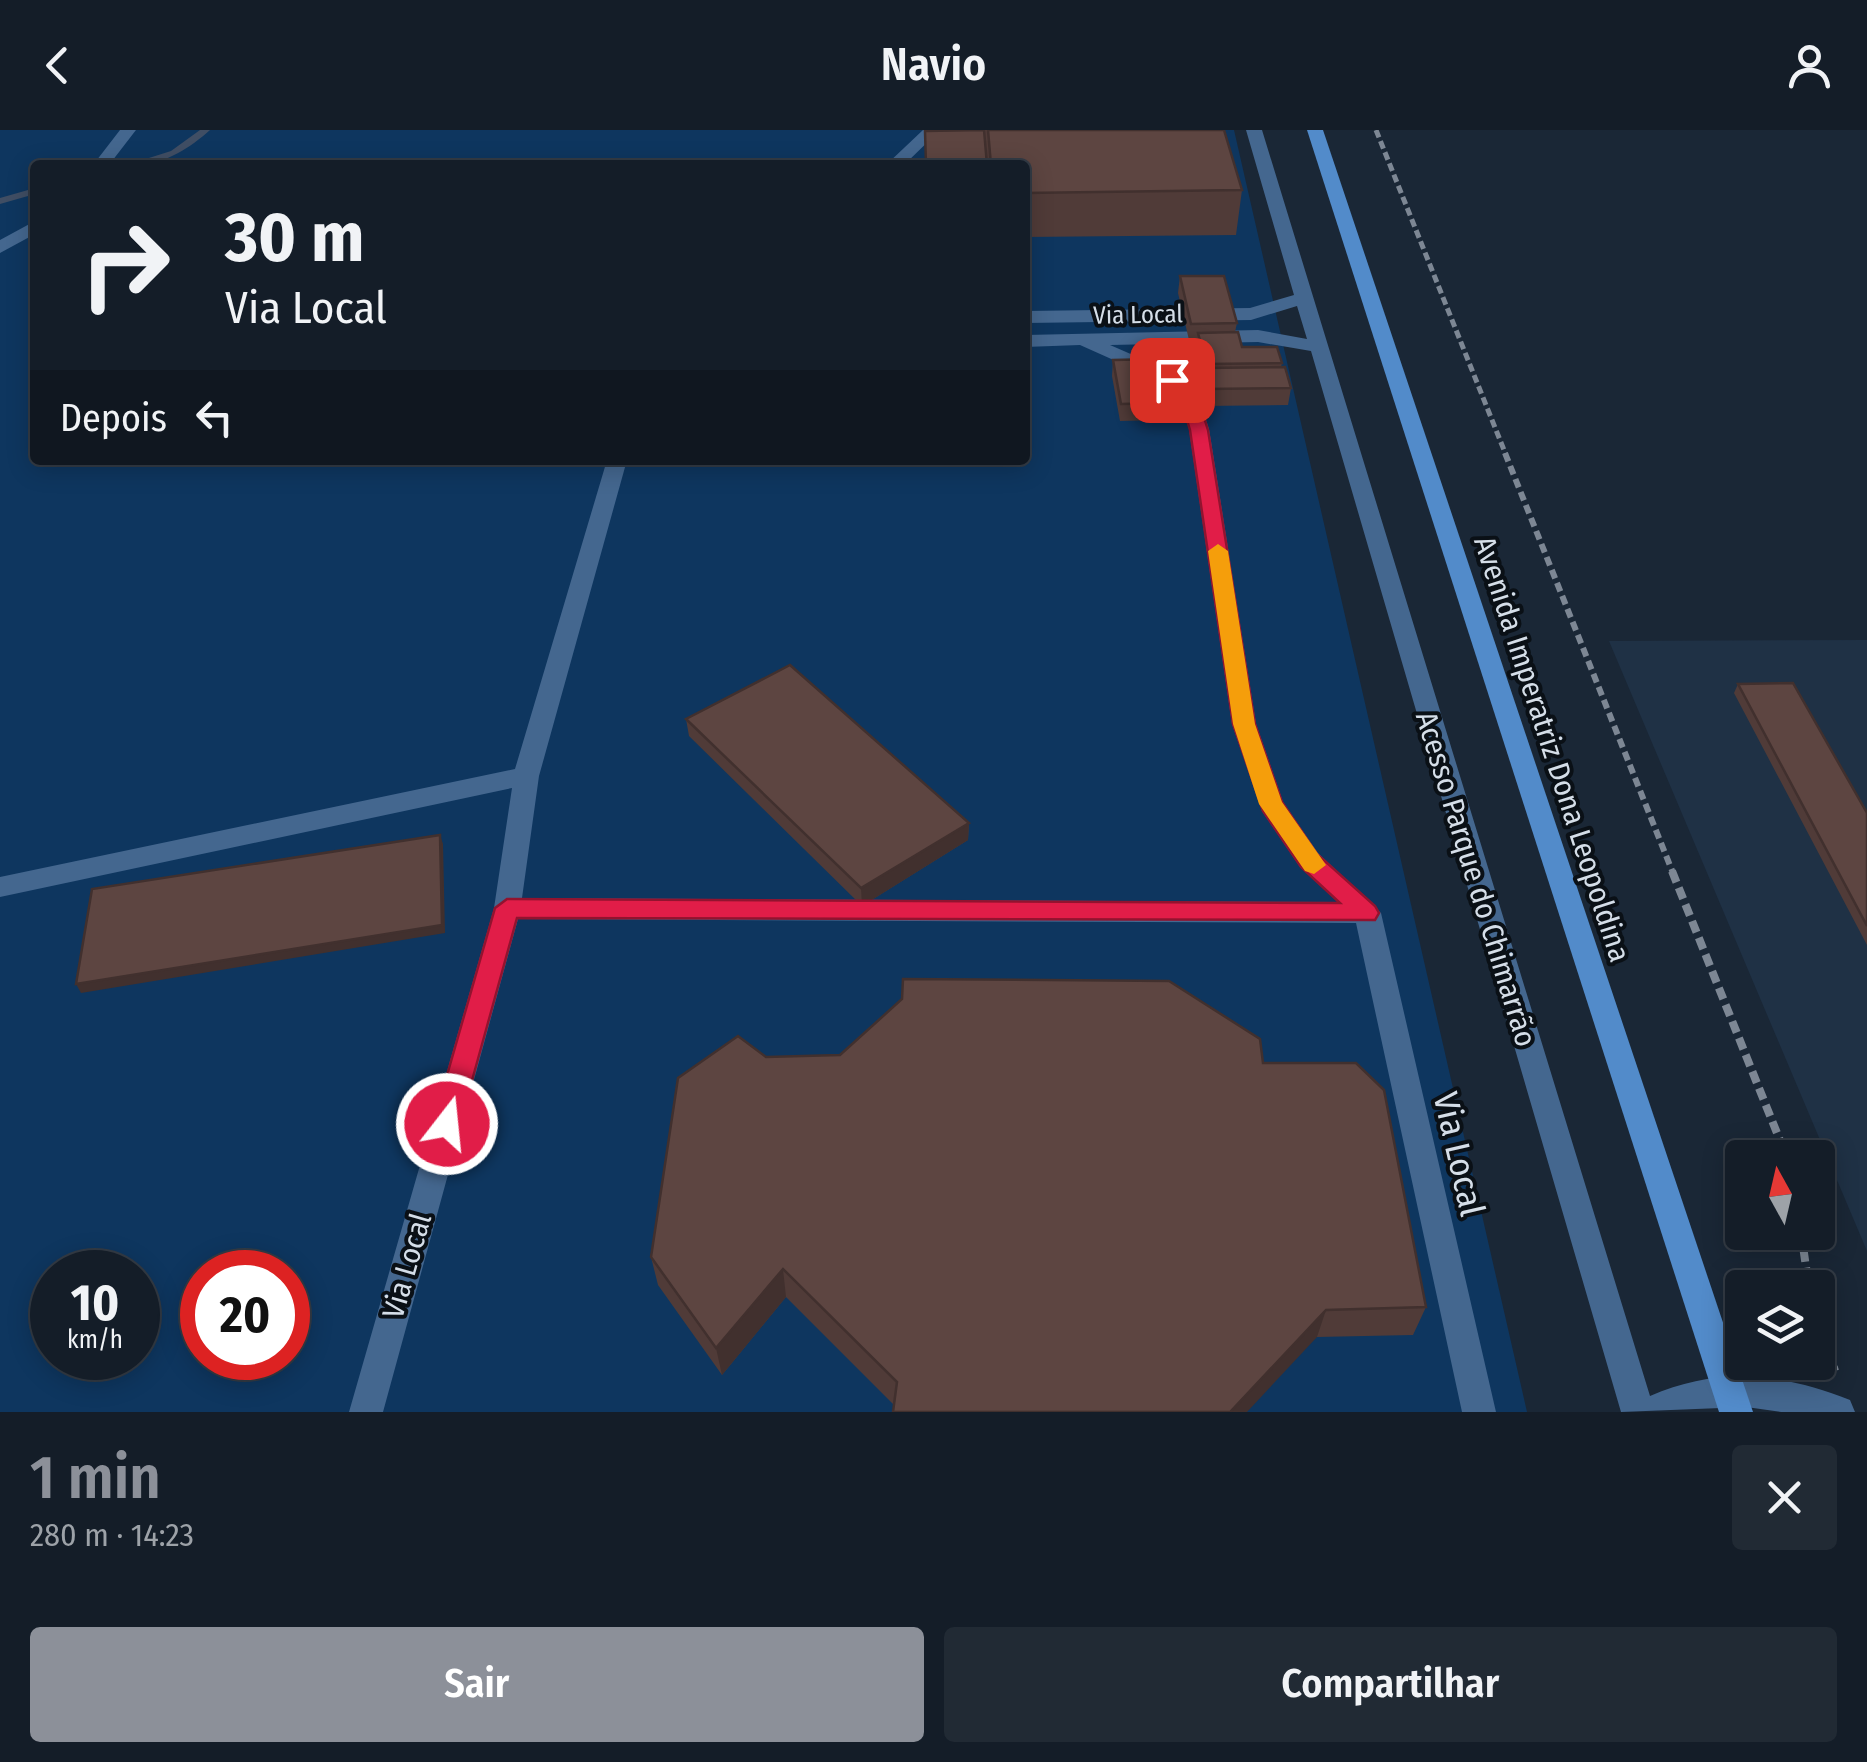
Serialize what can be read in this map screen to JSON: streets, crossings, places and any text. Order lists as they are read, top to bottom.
{
  "streets": {
    "main road": ["Avenida Imperatriz Dona Leopoldina"],
    "lane": ["Via Local", "Acesso Parque do Chimarrão"]
  },
  "north": "top",
  "page": {
    "header": "Navio",
    "turn": ["30 m", "Via Local"],
    "then": "Depois",
    "speed": "10 km/h",
    "limit": "20",
    "heading": ["1 min", "280 m · 14:23"],
    "buttons": ["Sair", "Compartilhar"]
  }
}
